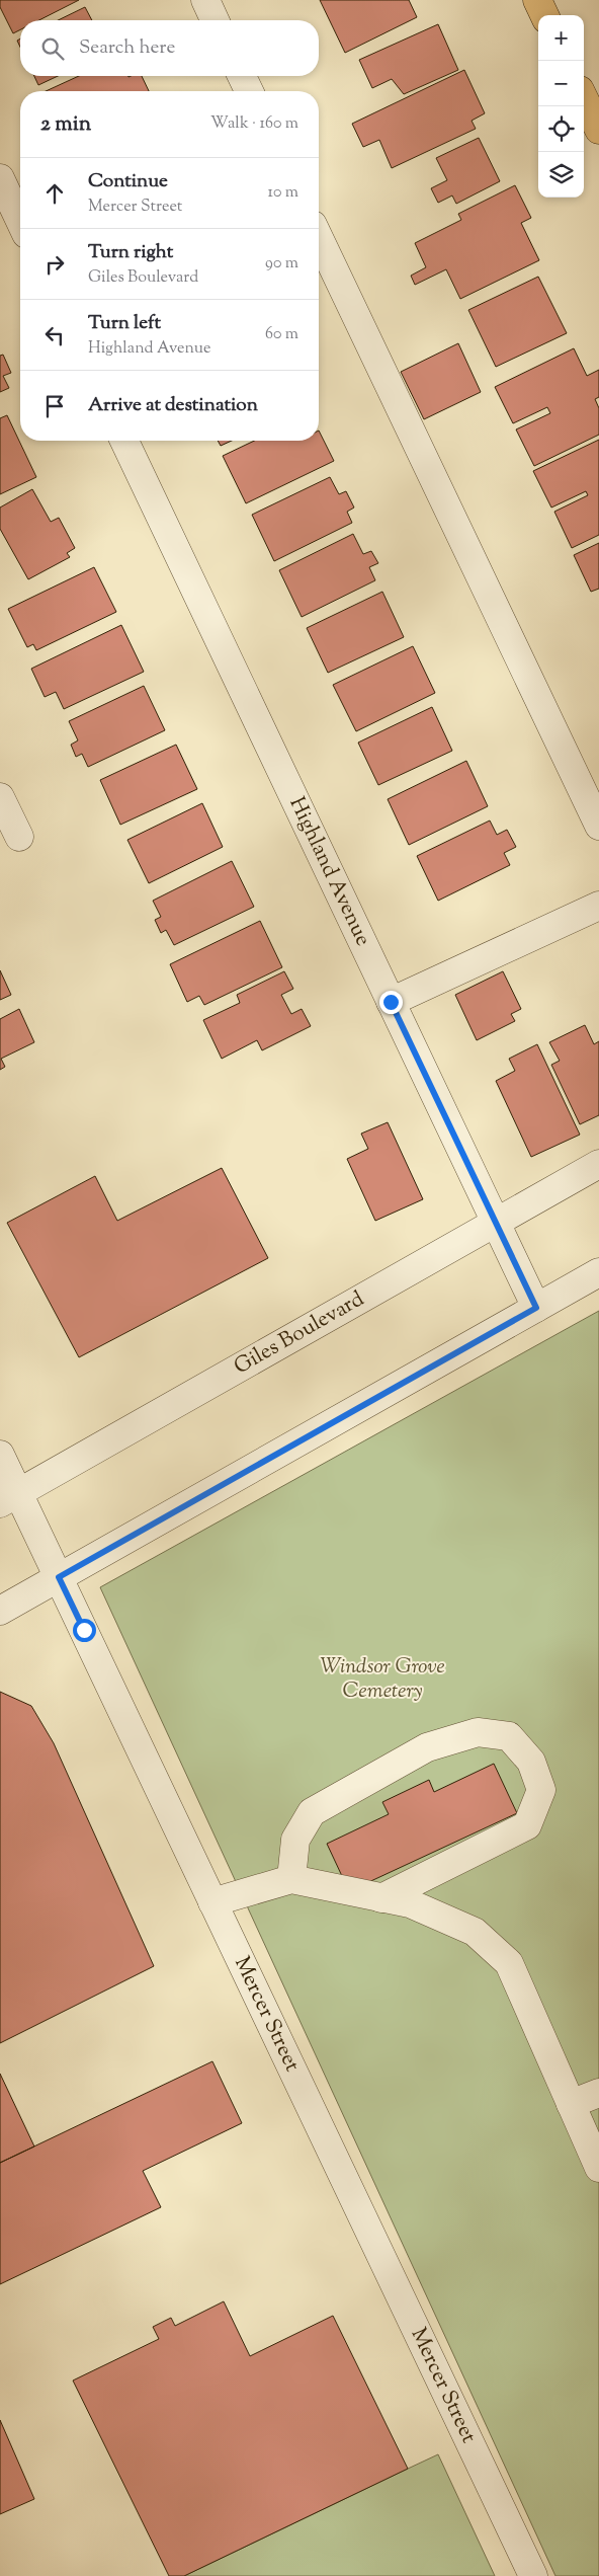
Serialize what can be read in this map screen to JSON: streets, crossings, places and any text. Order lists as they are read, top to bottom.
{
  "streets": {
    "street": ["Highland Avenue", "Giles Boulevard", "Mercer Street"]
  },
  "crossings": [
    ["Highland Avenue", "Giles Boulevard"],
    ["Giles Boulevard", "Mercer Street"]
  ],
  "parks": ["Windsor Grove Cemetery"],
  "page": {
    "map_buttons": ["+", "−"],
    "search": "Search here",
    "heading": ["2 min", "Walk · 160 m"],
    "list": [
      ["Continue", "Mercer Street", "10 m"],
      ["Turn right", "Giles Boulevard", "90 m"],
      ["Turn left", "Highland Avenue", "60 m"],
      "Arrive at destination"
    ]
  }
}
